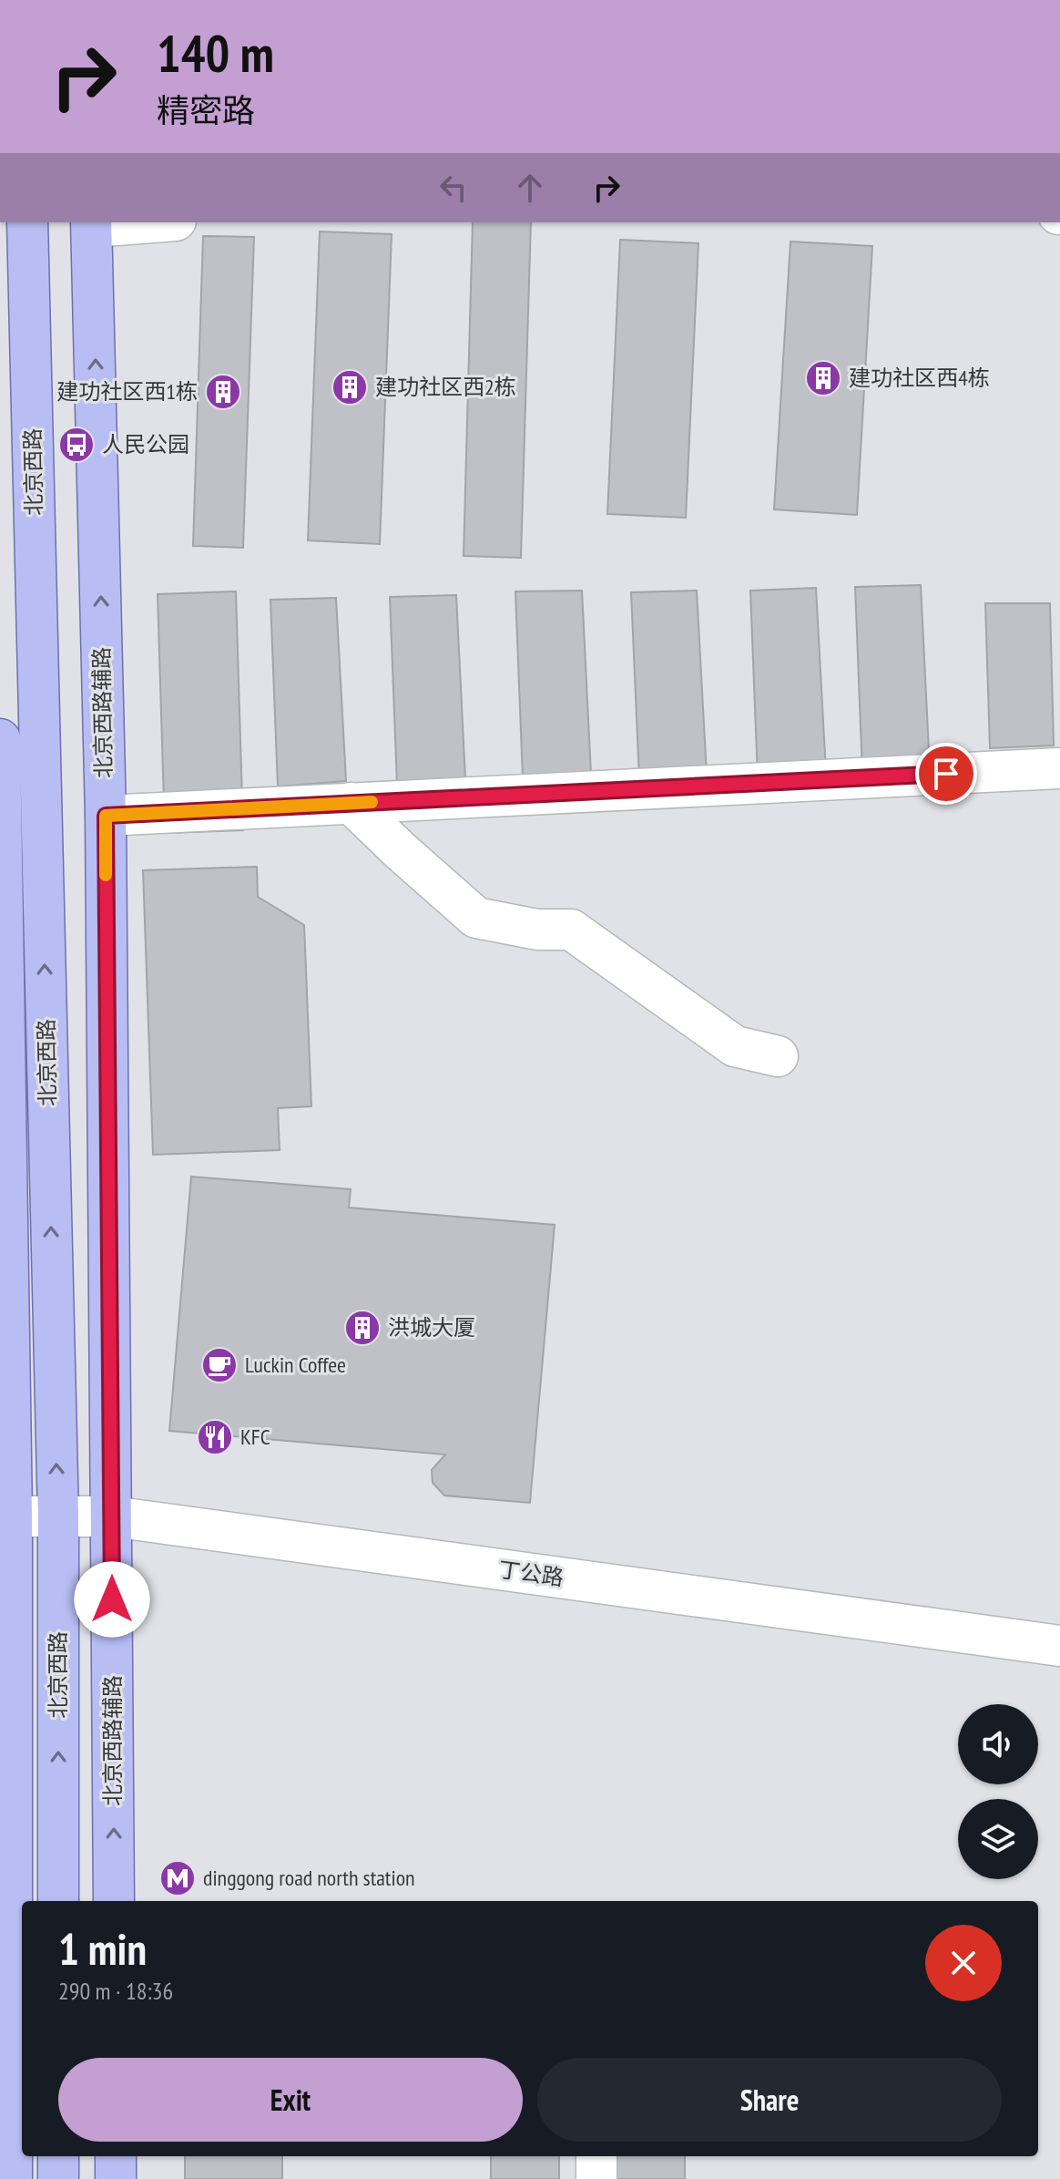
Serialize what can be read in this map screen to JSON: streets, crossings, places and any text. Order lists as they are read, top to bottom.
{
  "streets": {
    "main road": ["北京西路", "北京西路辅路"],
    "street": ["丁公路"]
  },
  "crossings": [
    ["北京西路", "丁公路"],
    ["北京西路辅路", "丁公路"]
  ],
  "one_way": ["北京西路辅路"],
  "places": {
    "building": [
      "建功社区西4栋",
      "建功社区西2栋",
      "建功社区西1栋",
      "洪城大厦"
    ],
    "bus stop": ["人民公园"],
    "cafe": ["Luckin Coffee"],
    "restaurant": ["KFC"],
    "metro station": ["dinggong road north station"]
  },
  "page": {
    "turn": ["140 m", "精密路"],
    "heading": ["1 min", "290 m · 18:36"],
    "buttons": ["Exit", "Share"]
  }
}
